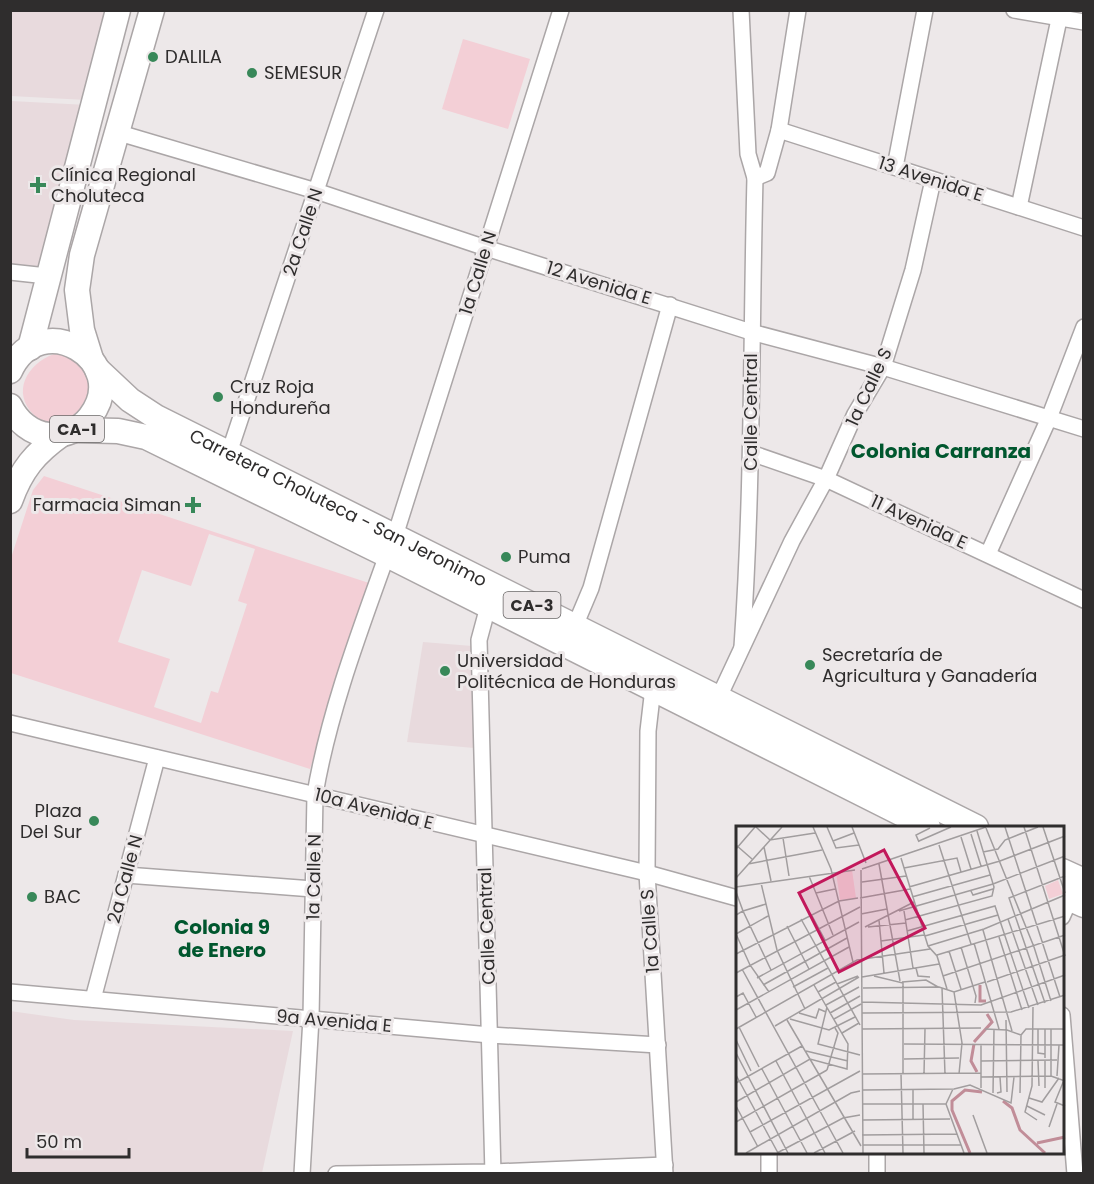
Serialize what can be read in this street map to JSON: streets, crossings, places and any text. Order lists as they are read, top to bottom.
{
  "streets": {
    "highway": ["CA-1", "Carretera Choluteca - San Jeronimo", "CA-3"],
    "street": [
      "13 Avenida E",
      "2a Calle N",
      "1a Calle N",
      "12 Avenida E",
      "1a Calle S",
      "Calle Central",
      "11 Avenida E",
      "10a Avenida E",
      "9a Avenida E"
    ]
  },
  "crossings": [
    ["13 Avenida E", "1a Calle S"],
    ["2a Calle N", "12 Avenida E"],
    ["2a Calle N", "Carretera Choluteca - San Jeronimo"],
    ["2a Calle N", "10a Avenida E"],
    ["2a Calle N", "9a Avenida E"],
    ["1a Calle N", "12 Avenida E"],
    ["1a Calle N", "Carretera Choluteca - San Jeronimo"],
    ["1a Calle N", "10a Avenida E"],
    ["1a Calle N", "9a Avenida E"],
    ["12 Avenida E", "1a Calle S"],
    ["12 Avenida E", "Calle Central"],
    ["12 Avenida E", "CA-1"],
    ["1a Calle S", "Calle Central"],
    ["1a Calle S", "Carretera Choluteca - San Jeronimo"],
    ["1a Calle S", "11 Avenida E"],
    ["1a Calle S", "10a Avenida E"],
    ["1a Calle S", "9a Avenida E"],
    ["Calle Central", "Carretera Choluteca - San Jeronimo"],
    ["Calle Central", "11 Avenida E"],
    ["Calle Central", "10a Avenida E"],
    ["Calle Central", "9a Avenida E"],
    ["CA-1", "Carretera Choluteca - San Jeronimo"]
  ],
  "districts": ["Colonia Carranza", "Colonia 9 de Enero"],
  "places": {
    "other": [
      "DALILA",
      "SEMESUR",
      "Cruz Roja Hondureña",
      "Puma",
      "Secretaría de Agricultura y Ganadería",
      "Universidad Politécnica de Honduras",
      "Plaza Del Sur",
      "BAC"
    ],
    "health": ["Clínica Regional Choluteca", "Farmacia Siman"]
  },
  "scale_bar": "50 m"
}
